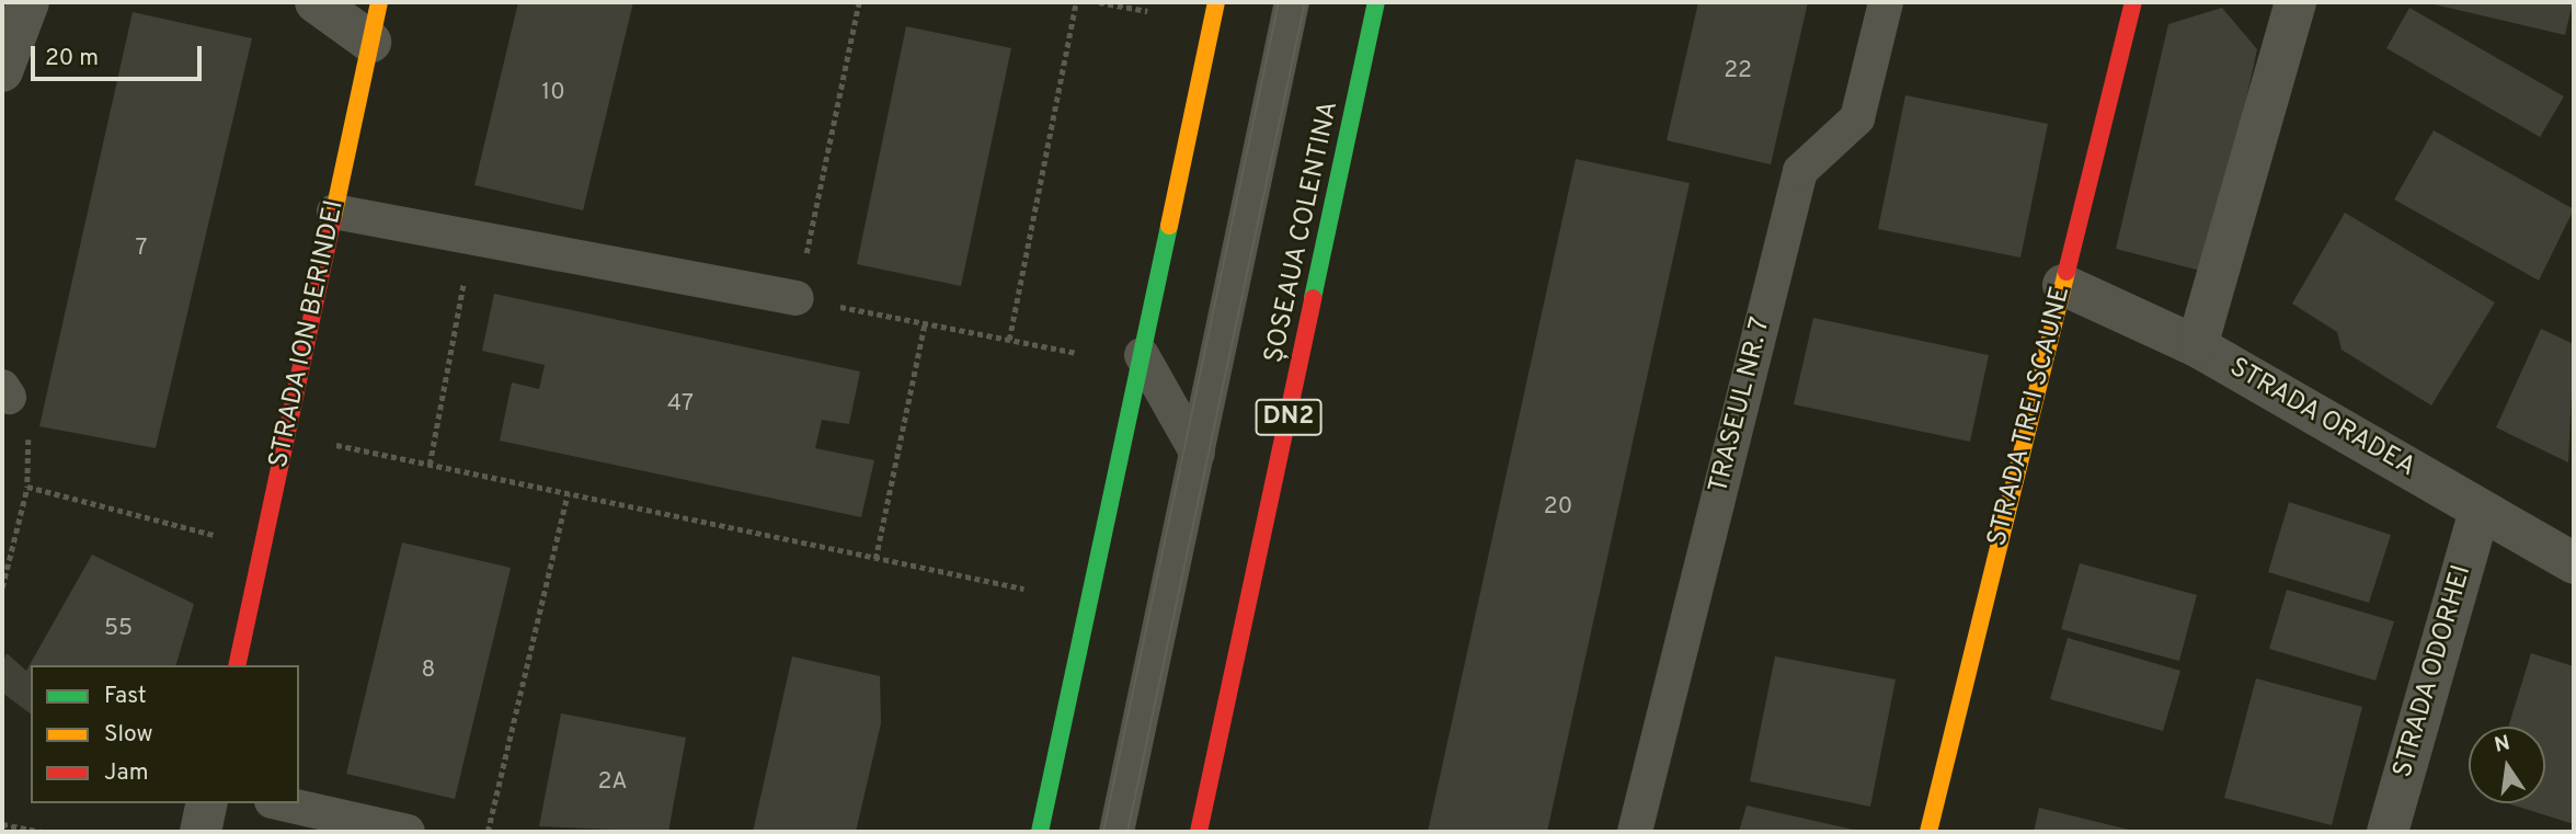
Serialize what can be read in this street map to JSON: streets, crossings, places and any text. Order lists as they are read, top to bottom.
{
  "streets": {
    "main road": [
      "ȘOSEAUA COLENTINA",
      "STRADA ION BERINDEI",
      "STRADA TREI SCAUNE",
      "DN2"
    ],
    "street": ["STRADA ORADEA", "STRADA ODORHEI"],
    "lane": ["TRASEUL NR. 7"]
  },
  "crossings": [
    ["STRADA TREI SCAUNE", "STRADA ORADEA"],
    ["STRADA ORADEA", "STRADA ODORHEI"]
  ],
  "house_numbers": [
    "22",
    "10",
    "7",
    "47",
    "20",
    "55",
    "8",
    "2A"
  ],
  "legend": ["Fast", "Slow", "Jam"],
  "scale_bar": "20 m",
  "north": "top"
}
